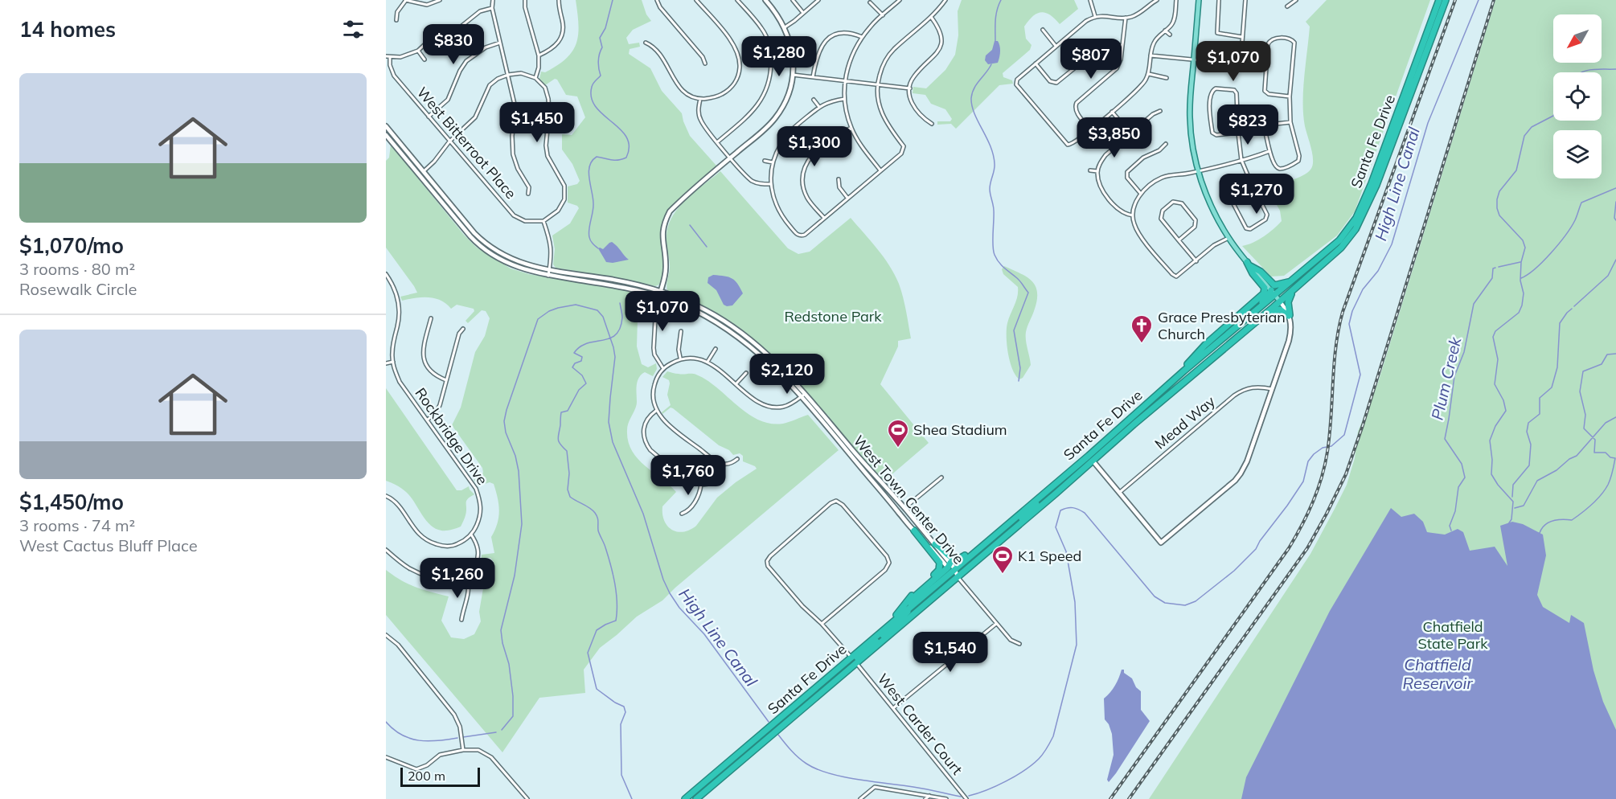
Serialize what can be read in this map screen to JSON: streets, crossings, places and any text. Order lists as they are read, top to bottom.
{
  "streets": {
    "highway": ["Santa Fe Drive"],
    "street": [
      "West Bitterroot Place",
      "Mead Way",
      "Rockbridge Drive",
      "West Town Center Drive",
      "West Carder Court"
    ]
  },
  "crossings": [
    ["Santa Fe Drive", "West Town Center Drive"],
    ["Santa Fe Drive", "West Carder Court"]
  ],
  "water": ["High Line Canal", "Plum Creek", "Chatfield Reservoir"],
  "parks": ["Redstone Park", "Chatfield State Park"],
  "places": {
    "church": ["Grace Presbyterian Church"],
    "sports": ["Shea Stadium", "K1 Speed"]
  },
  "scale_bar": "200 m",
  "north": "bottom left",
  "page": {
    "heading": "14 homes",
    "price": [
      "$830",
      "$1,280",
      "$807",
      "$1,070",
      "$1,450",
      "$823",
      "$3,850",
      "$1,300",
      "$1,270",
      "$1,070",
      "$2,120",
      "$1,760",
      "$1,260",
      "$1,540"
    ],
    "list": [
      {
        "name": "$1,070/mo",
        "note": "3 rooms · 80 m² · Rosewalk Circle"
      },
      {
        "name": "$1,450/mo",
        "note": "3 rooms · 74 m² · West Cactus Bluff Place"
      }
    ],
    "scale": "200 m"
  }
}
